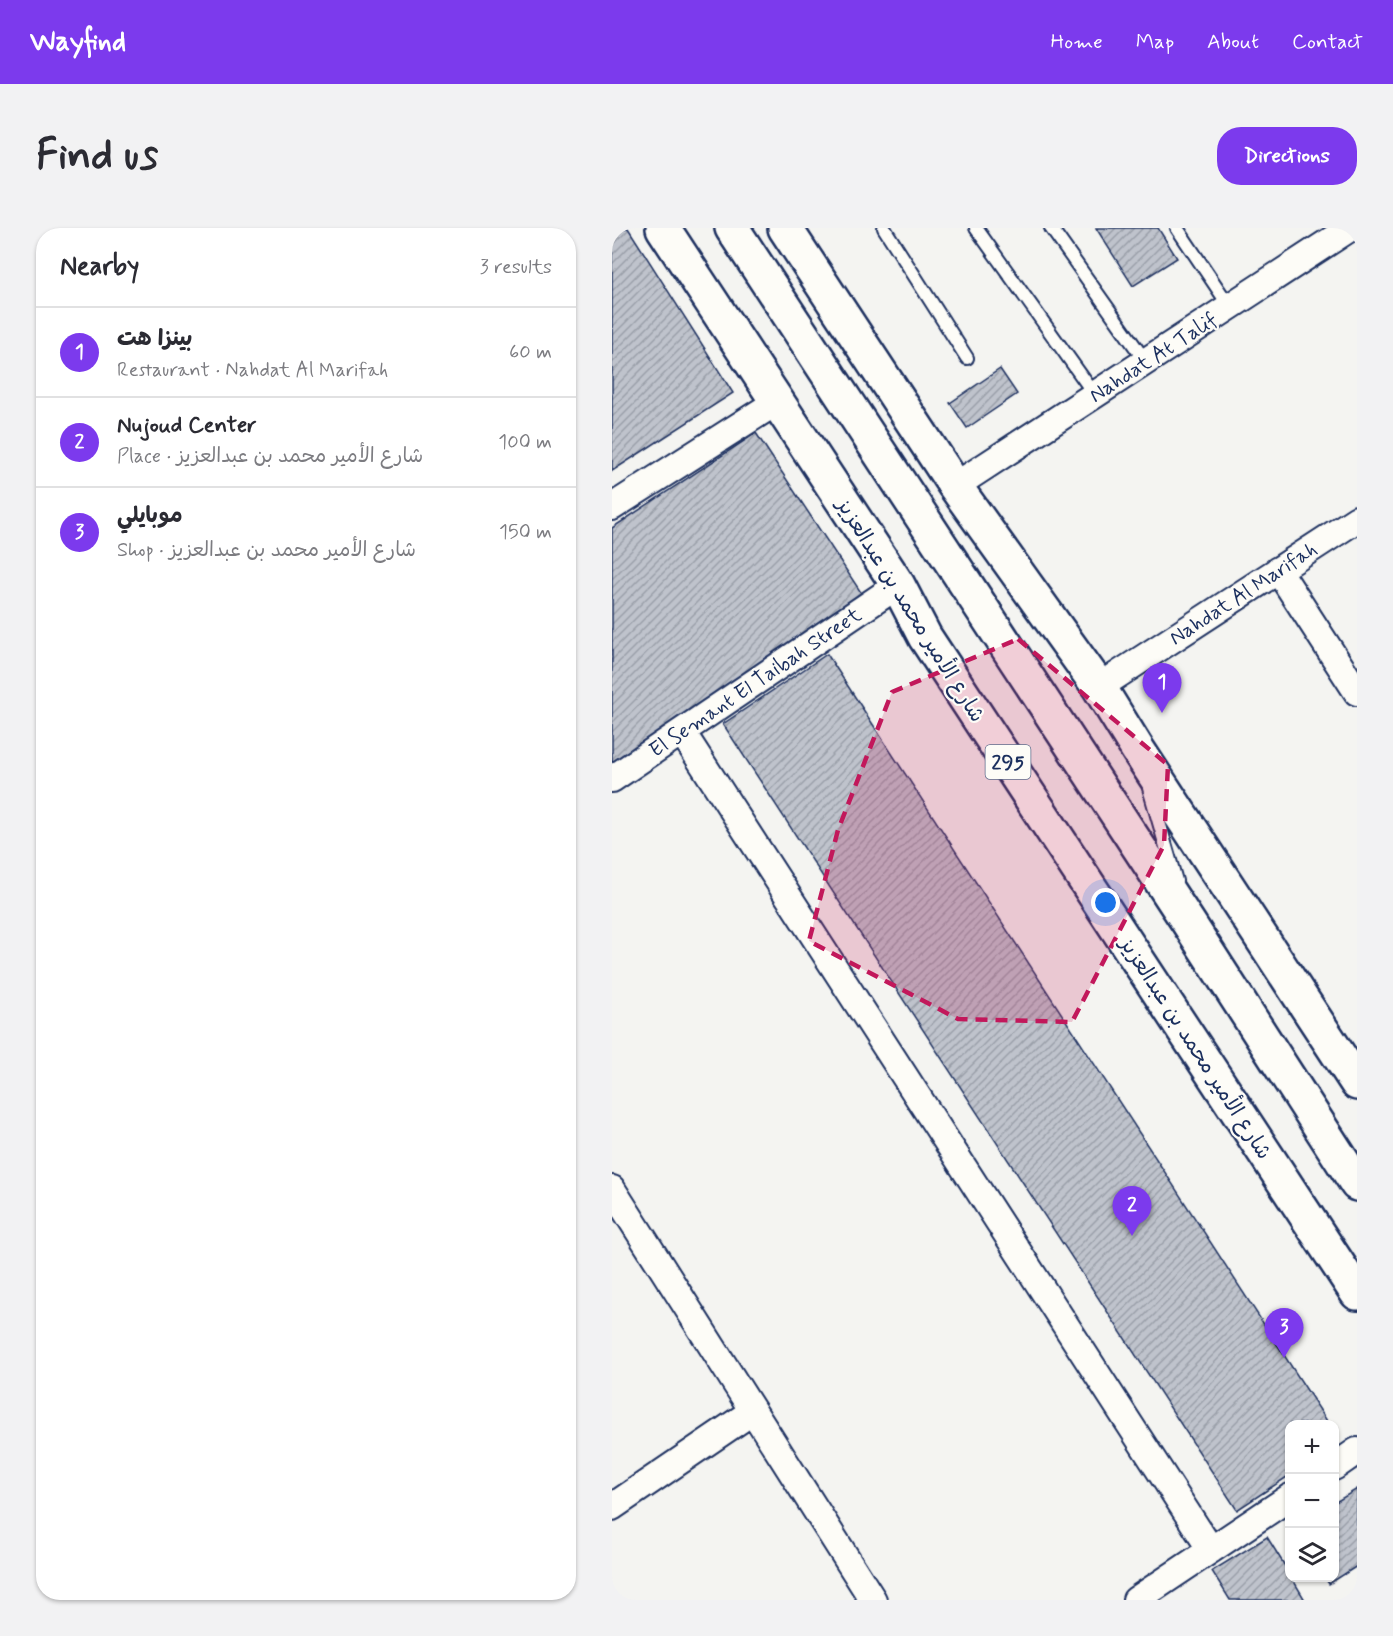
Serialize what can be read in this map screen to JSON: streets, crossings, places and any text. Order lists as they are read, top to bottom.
{
  "streets": {
    "main road": ["شارع الأمير محمد بن عبدالعزيز", "295"],
    "street": ["Nahdat At Talif", "Nahdat Al Marifah", "El Semant El Taibah Street"]
  },
  "crossings": [
    ["شارع الأمير محمد بن عبدالعزيز", "El Semant El Taibah Street"]
  ],
  "page": {
    "header": "Wayfind",
    "nav": [
      "Home",
      "Map",
      "About",
      "Contact"
    ],
    "buttons": "Directions",
    "title": "Find us",
    "heading": ["Nearby", "3 results"],
    "list": [
      {
        "mark": "1",
        "name": "بينزا هت",
        "note": "Restaurant · Nahdat Al Marifah",
        "value": "60 m"
      },
      {
        "mark": "2",
        "name": "Nujoud Center",
        "note": "Place · شارع الأمير محمد بن عبدالعزيز",
        "value": "100 m"
      },
      {
        "mark": "3",
        "name": "موبايلي",
        "note": "Shop · شارع الأمير محمد بن عبدالعزيز",
        "value": "150 m"
      }
    ],
    "pins": ["1", "2", "3"],
    "map_buttons": ["+", "−"]
  }
}
